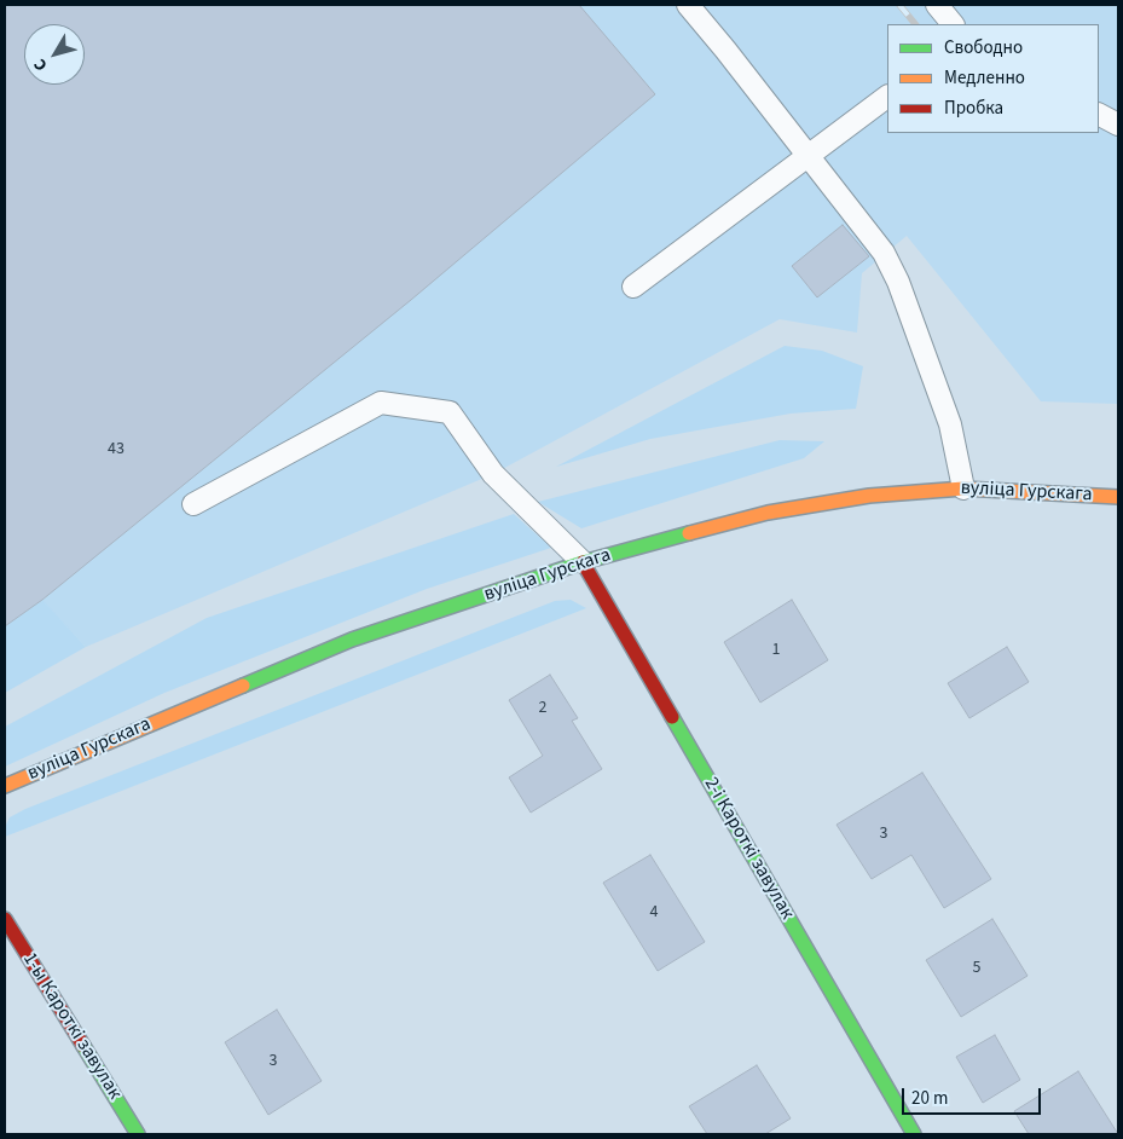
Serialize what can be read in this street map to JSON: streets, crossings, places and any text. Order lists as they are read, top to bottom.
{
  "streets": {
    "main road": ["вуліца Гурскага", "2-і Кароткі завулак", "1-ы Кароткі завулак"]
  },
  "crossings": [
    ["вуліца Гурскага", "2-і Кароткі завулак"]
  ],
  "house_numbers": [
    "43",
    "1",
    "2",
    "3",
    "4",
    "5",
    "3"
  ],
  "legend": ["Свободно", "Медленно", "Пробка"],
  "scale_bar": "20 m",
  "north": "bottom left"
}
